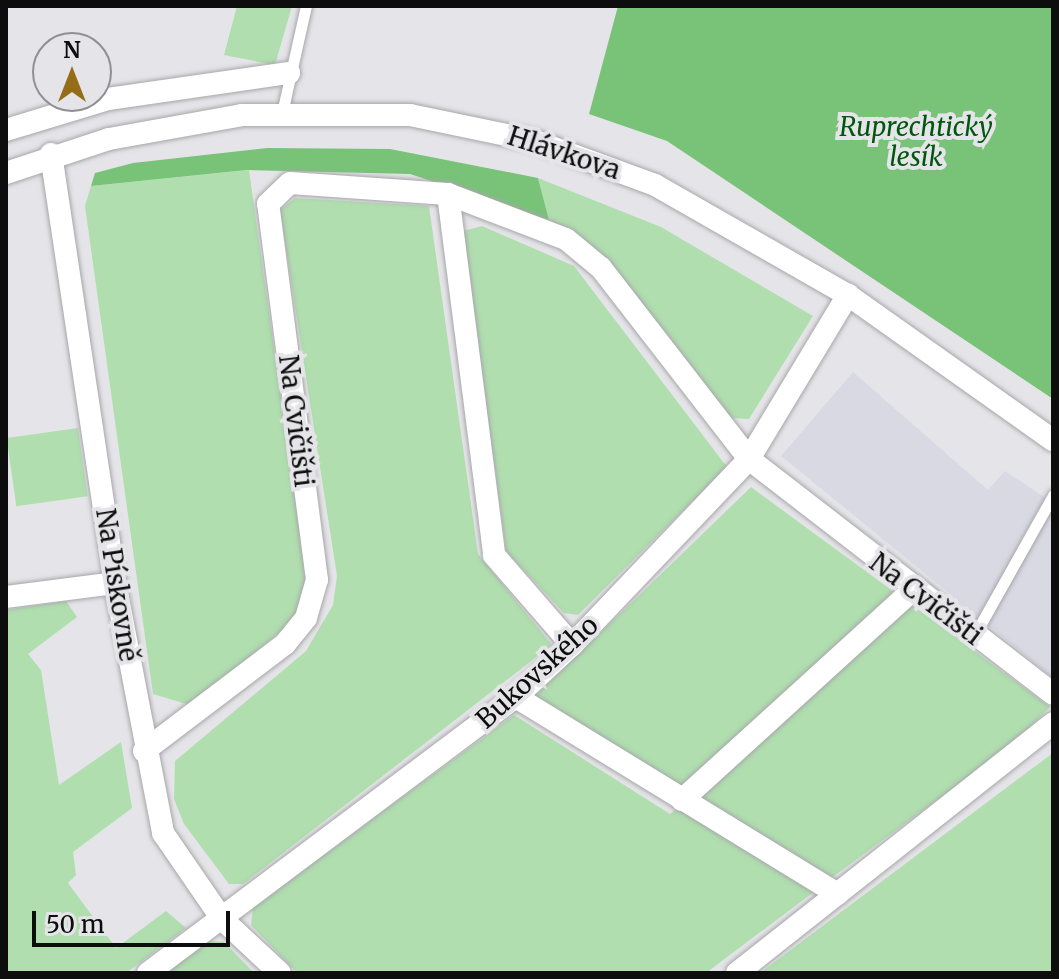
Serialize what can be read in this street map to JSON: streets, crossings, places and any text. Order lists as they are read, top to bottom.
{
  "streets": {
    "street": [
      "Hlávkova",
      "Na Cvičišti",
      "Na Pískovně",
      "Bukovského"
    ]
  },
  "crossings": [
    ["Hlávkova", "Na Pískovně"],
    ["Hlávkova", "Bukovského"],
    ["Na Cvičišti", "Na Pískovně"],
    ["Na Cvičišti", "Bukovského"],
    ["Na Pískovně", "Bukovského"]
  ],
  "parks": ["Ruprechtický lesík"],
  "scale_bar": "50 m",
  "north": "top"
}
